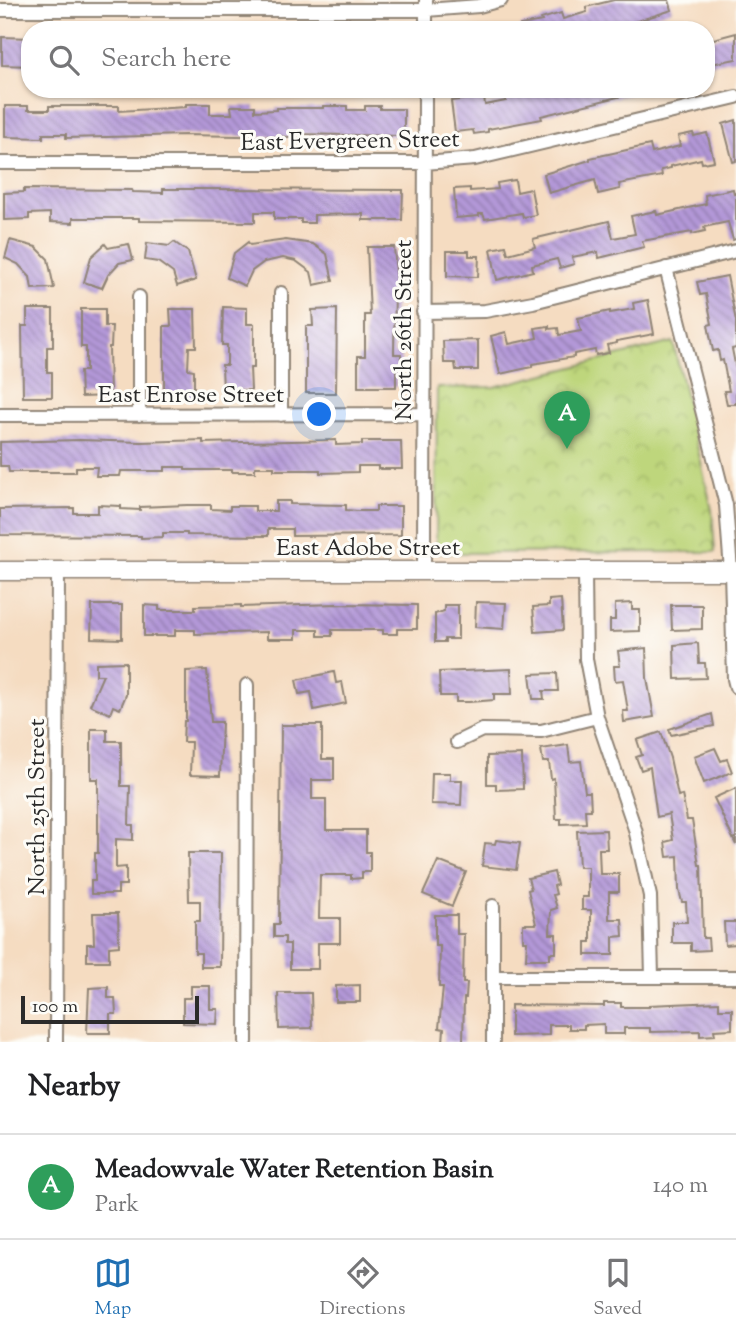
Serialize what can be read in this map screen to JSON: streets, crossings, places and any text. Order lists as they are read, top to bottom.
{
  "streets": {
    "street": [
      "East Evergreen Street",
      "North 26th Street",
      "East Enrose Street",
      "East Adobe Street",
      "North 25th Street"
    ]
  },
  "crossings": [
    ["East Evergreen Street", "North 26th Street"],
    ["North 26th Street", "East Enrose Street"],
    ["North 26th Street", "East Adobe Street"],
    ["East Adobe Street", "North 25th Street"]
  ],
  "scale_bar": "100 m",
  "page": {
    "search": "Search here",
    "pins": "A",
    "scale": "100 m",
    "heading": "Nearby",
    "list": [
      {
        "mark": "A",
        "name": "Meadowvale Water Retention Basin",
        "note": "Park",
        "value": "140 m"
      }
    ],
    "nav": ["Map", "Directions", "Saved"]
  }
}
